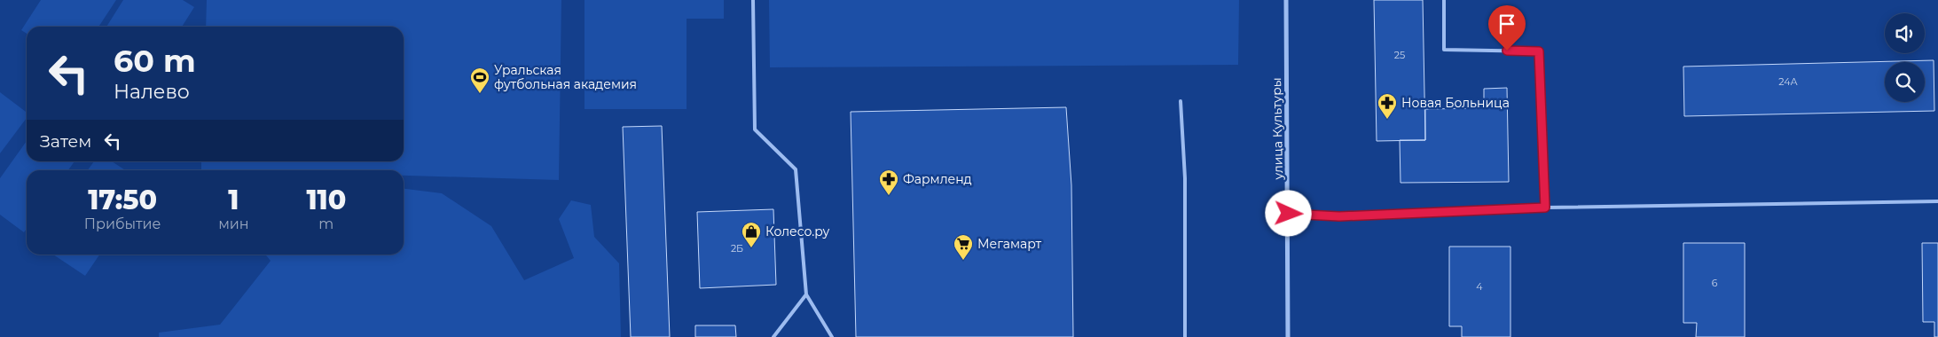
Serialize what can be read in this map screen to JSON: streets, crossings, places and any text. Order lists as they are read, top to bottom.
{
  "streets": {
    "street": ["улица Культуры"]
  },
  "places": {
    "sports": ["Уральская футбольная академия"],
    "pharmacy": ["Новая Больница", "Фармленд"],
    "shop": ["Колесо.ру"],
    "supermarket": ["Мегамарт"]
  },
  "house_numbers": [
    "25",
    "24А",
    "2Б",
    "6",
    "4"
  ],
  "page": {
    "turn": ["60 m", "Налево"],
    "then": "Затем",
    "eta": [
      "17:50",
      "Прибытие",
      "1",
      "мин",
      "110",
      "m"
    ]
  }
}
